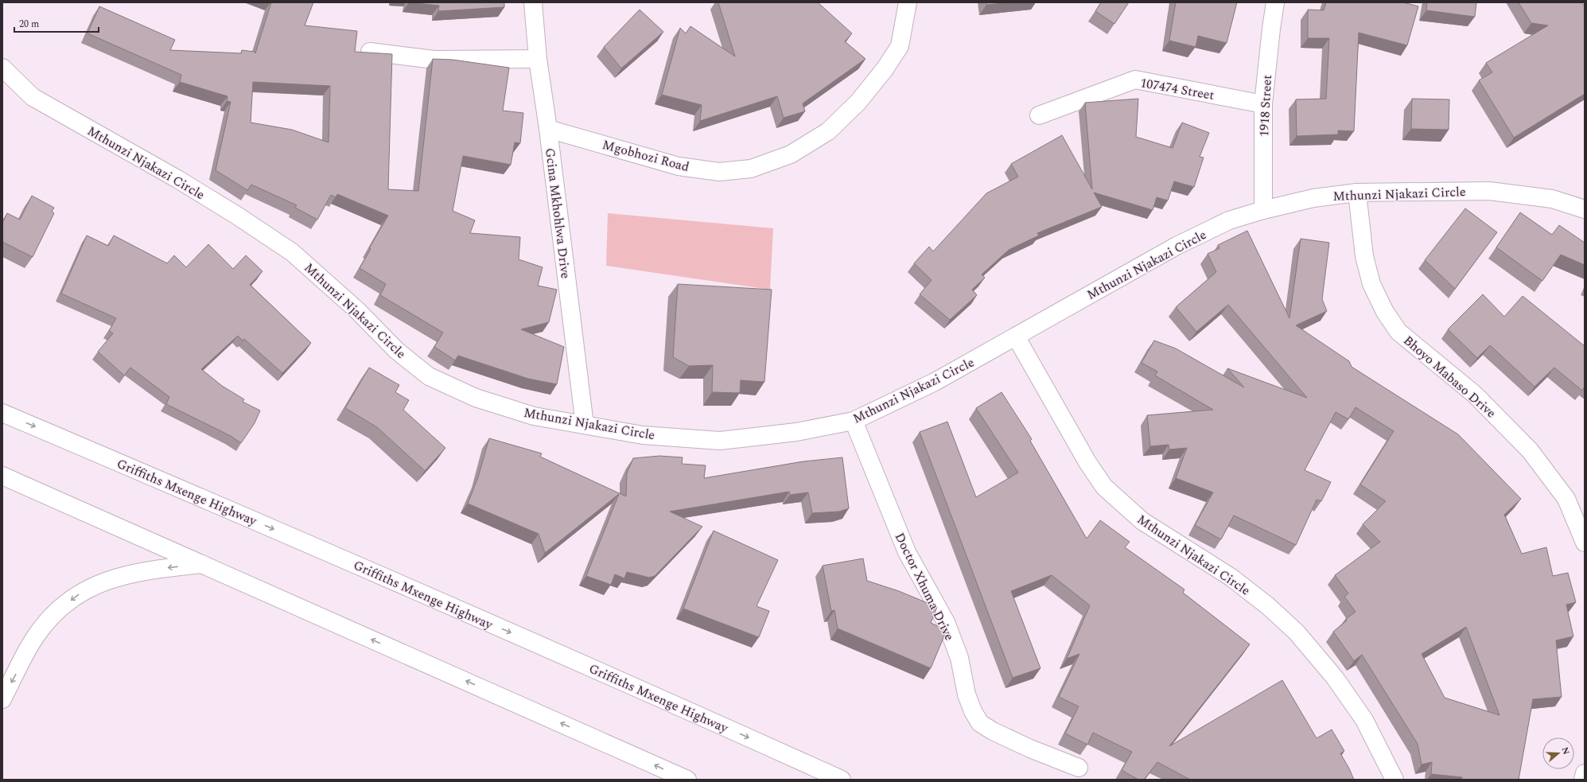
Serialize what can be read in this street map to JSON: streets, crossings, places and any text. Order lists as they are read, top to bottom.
{
  "streets": {
    "street": [
      "107474 Street",
      "1918 Street",
      "Mgobhozi Road",
      "Mthunzi Njakazi Circle",
      "Gcina Mkhohlwa Drive",
      "Bhoyo Mabaso Drive",
      "Griffiths Mxenge Highway",
      "Doctor Xhuma Drive"
    ]
  },
  "crossings": [
    ["107474 Street", "1918 Street"],
    ["1918 Street", "Mthunzi Njakazi Circle"],
    ["Mgobhozi Road", "Gcina Mkhohlwa Drive"],
    ["Mthunzi Njakazi Circle", "Gcina Mkhohlwa Drive"],
    ["Mthunzi Njakazi Circle", "Bhoyo Mabaso Drive"],
    ["Mthunzi Njakazi Circle", "Doctor Xhuma Drive"]
  ],
  "scale_bar": "20 m",
  "north": "right"
}
